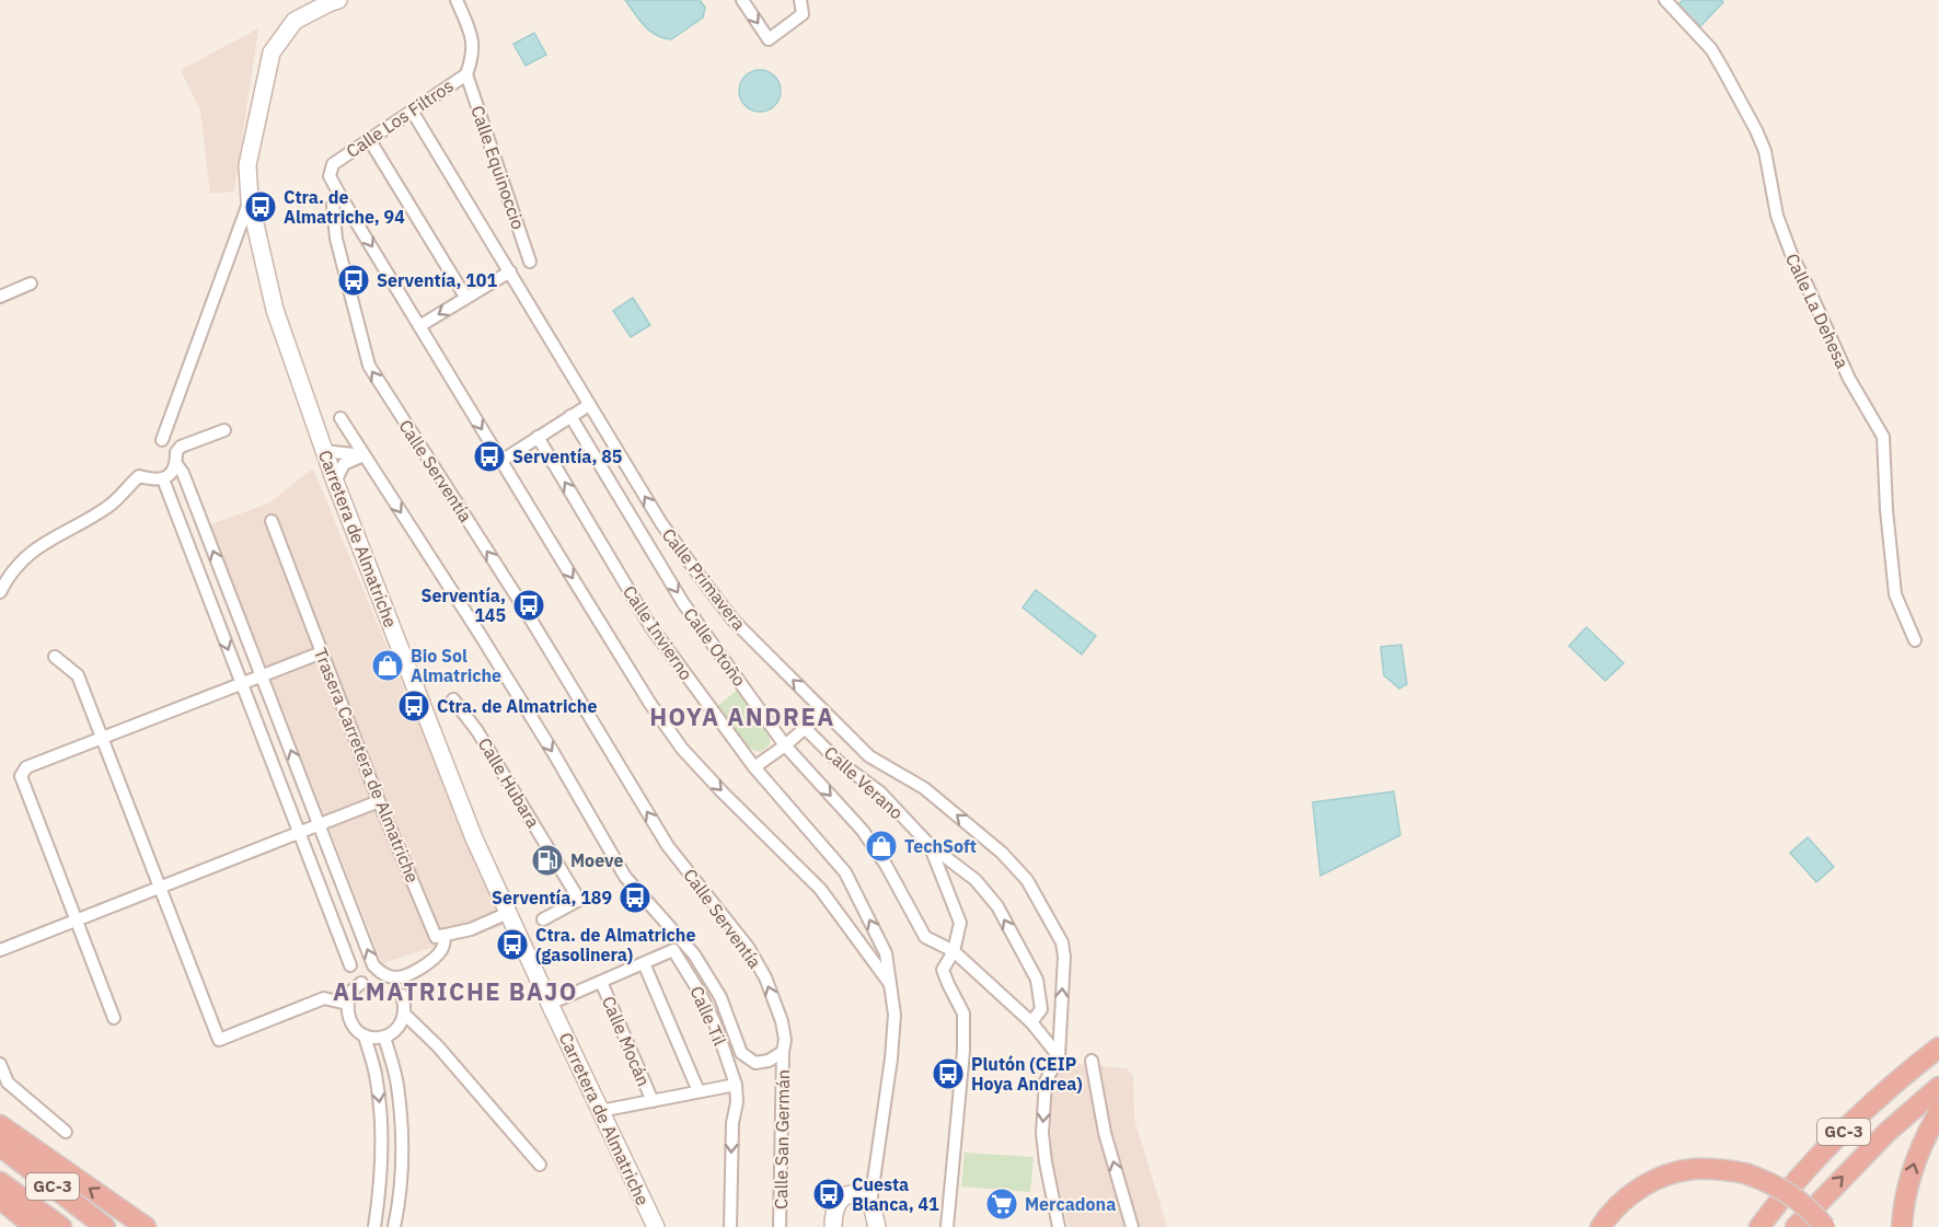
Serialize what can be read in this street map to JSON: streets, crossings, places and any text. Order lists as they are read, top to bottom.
{
  "streets": {
    "highway": ["GC-3"],
    "main road": ["Carretera de Almatriche"],
    "street": [
      "Calle Los Filtros",
      "Calle Equinoccio",
      "Calle La Dehesa",
      "Calle Serventía",
      "Calle Primavera",
      "Calle Invierno",
      "Calle Otoño",
      "Trasera Carretera de Almatriche",
      "Calle Hubara",
      "Calle Verano",
      "Calle Til",
      "Calle Mocán",
      "Calle San Germán"
    ]
  },
  "crossings": [
    ["Calle Los Filtros", "Calle Equinoccio"],
    ["Calle Los Filtros", "Calle Serventía"],
    ["Calle Los Filtros", "Calle Primavera"],
    ["Calle Serventía", "Calle San Germán"],
    ["Calle Otoño", "Calle Verano"]
  ],
  "one_way": ["Calle Primavera"],
  "districts": ["HOYA ANDREA", "ALMATRICHE BAJO"],
  "places": {
    "bus stop": [
      "Ctra. de Almatriche, 94",
      "Serventía, 101",
      "Serventía, 85",
      "Serventía, 145",
      "Ctra. de Almatriche",
      "Serventía, 189",
      "Ctra. de Almatriche (gasolinera)",
      "Plutón (CEIP Hoya Andrea)",
      "Cuesta Blanca, 41"
    ],
    "shop": ["Bio Sol Almatriche", "TechSoft"],
    "fuel station": ["Moeve"],
    "supermarket": ["Mercadona"]
  }
}
